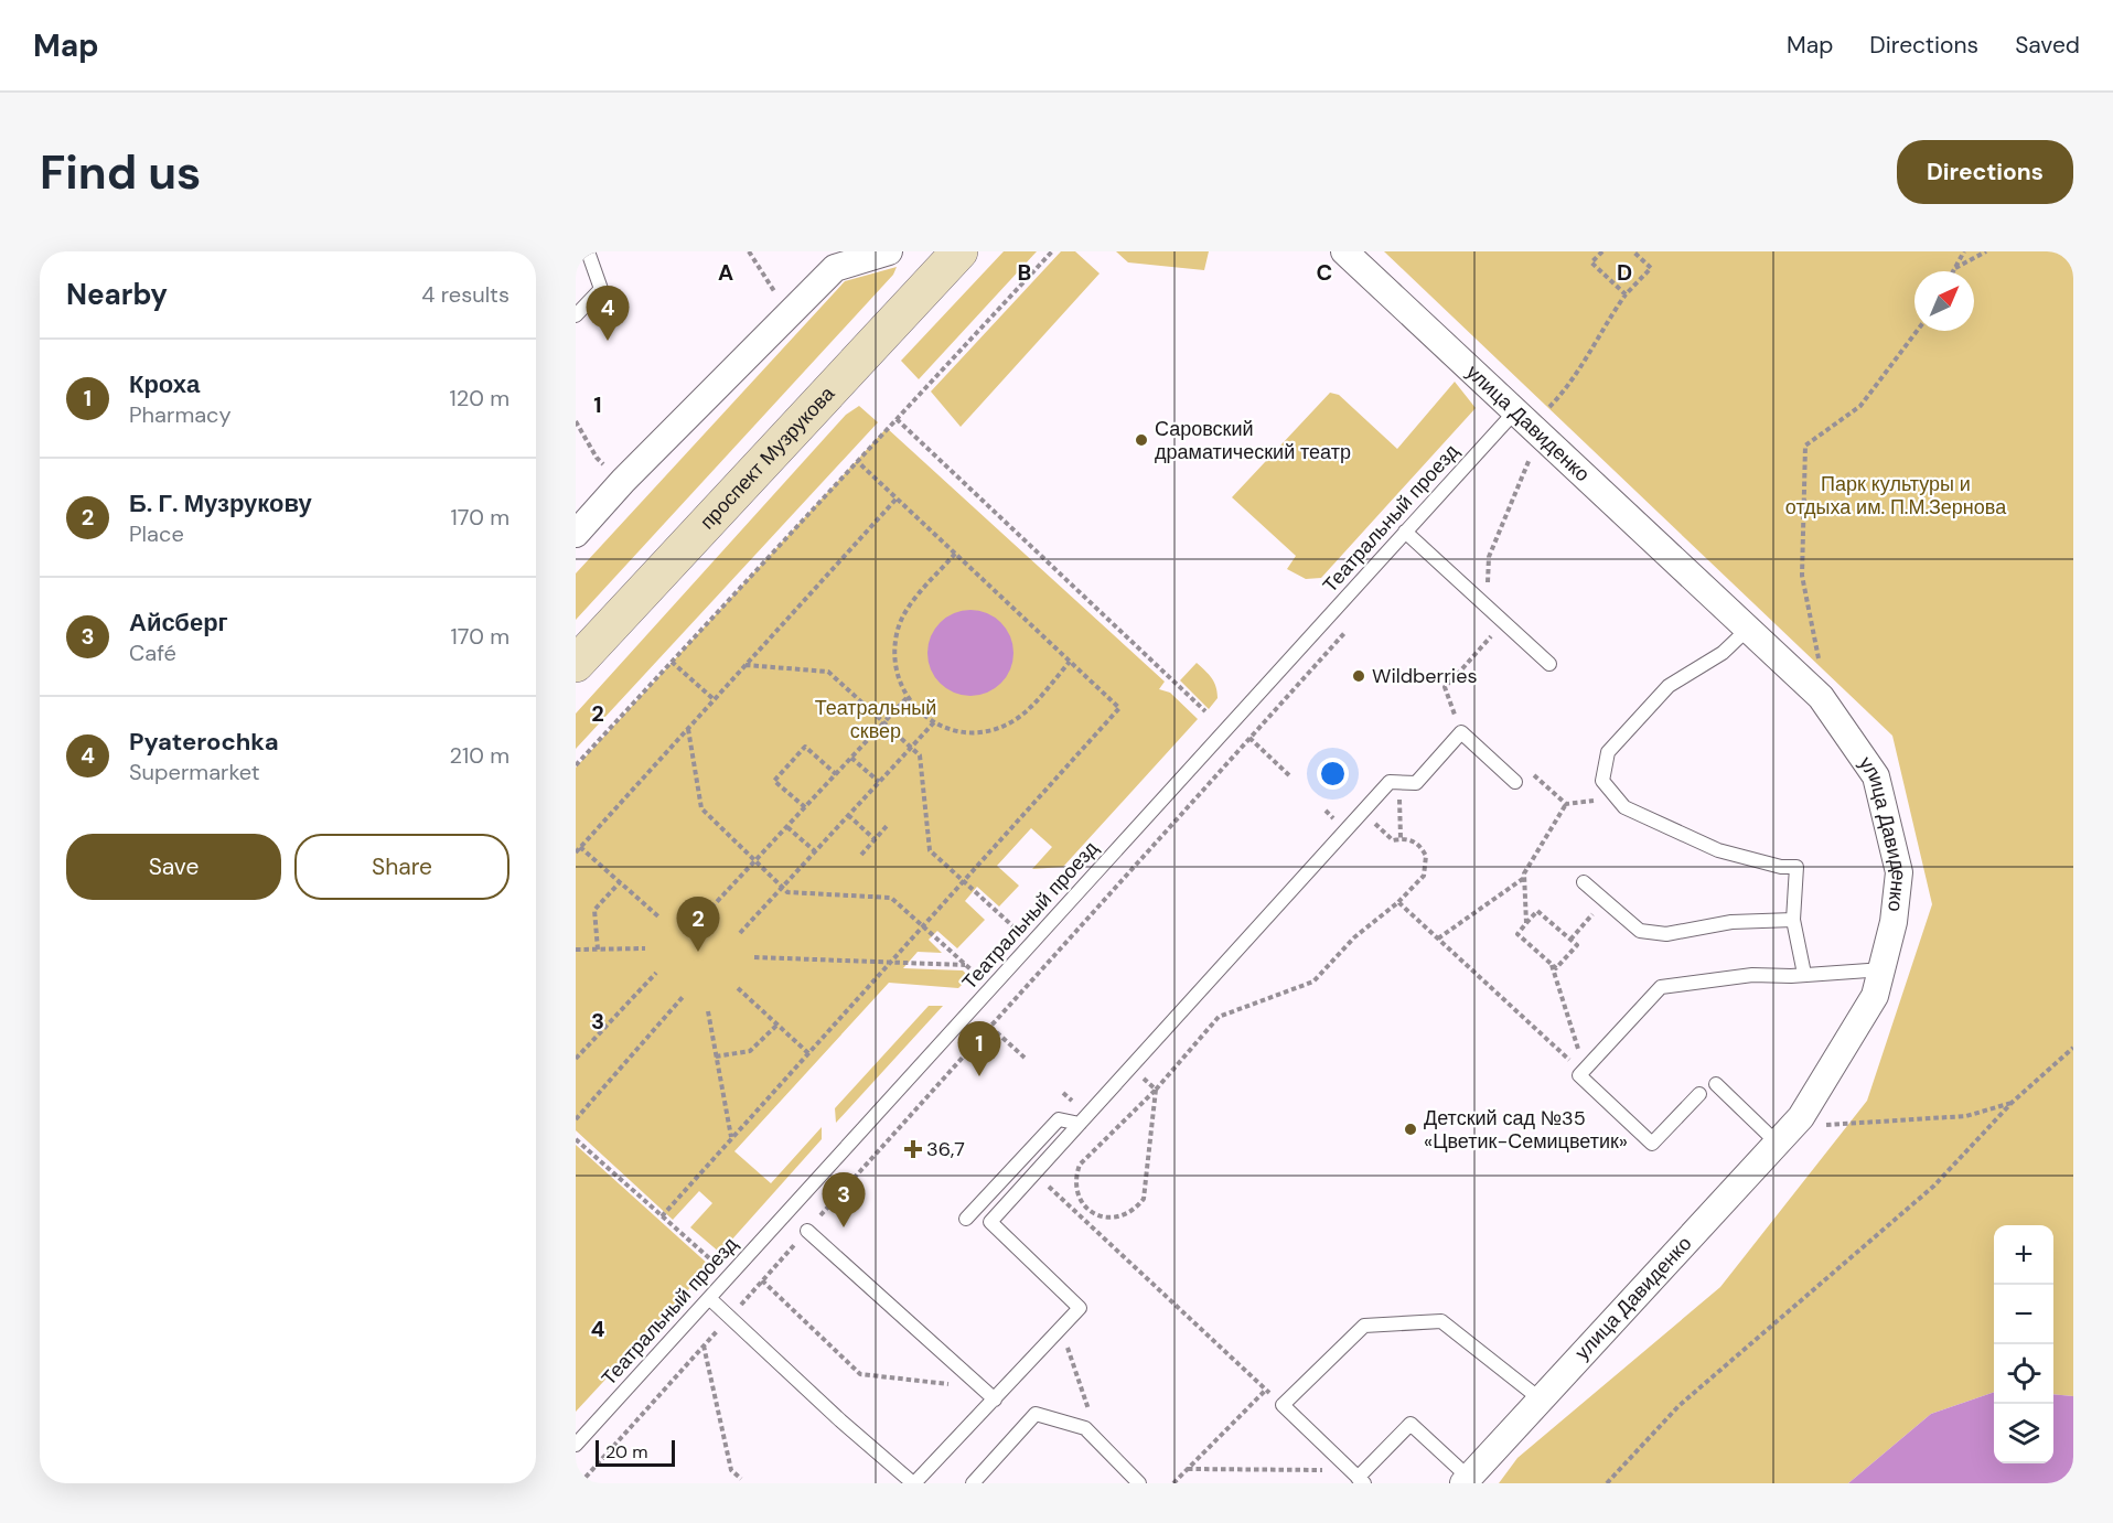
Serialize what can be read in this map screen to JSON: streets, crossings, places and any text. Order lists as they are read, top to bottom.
{
  "streets": {
    "main road": ["проспект Музрукова"],
    "street": ["улица Давиденко"],
    "lane": ["Театральный проезд"]
  },
  "crossings": [
    ["улица Давиденко", "Театральный проезд"]
  ],
  "parks": ["Парк культуры и отдыха им. П.М.Зернова", "Театральный сквер"],
  "places": {
    "other": ["Саровский драматический театр", "Wildberries", "Детский сад №35 «Цветик-Семицветик»"],
    "health": ["36,7"]
  },
  "scale_bar": "20 m",
  "north": "top right",
  "page": {
    "header": "Map",
    "nav": ["Map", "Directions", "Saved"],
    "buttons": [
      "Directions",
      ["Save", "Share"]
    ],
    "title": "Find us",
    "heading": ["Nearby", "4 results"],
    "pins": [
      "4",
      "2",
      "1",
      "3"
    ],
    "list": [
      {
        "mark": "1",
        "name": "Кроха",
        "note": "Pharmacy",
        "value": "120 m"
      },
      {
        "mark": "2",
        "name": "Б. Г. Музрукову",
        "note": "Place",
        "value": "170 m"
      },
      {
        "mark": "3",
        "name": "Айсберг",
        "note": "Café",
        "value": "170 m"
      },
      {
        "mark": "4",
        "name": "Pyaterochka",
        "note": "Supermarket",
        "value": "210 m"
      }
    ],
    "map_buttons": ["+", "−"],
    "scale": "20 m"
  },
  "grid": {
    "columns": [
      "A",
      "B",
      "C",
      "D"
    ],
    "rows": [
      "1",
      "2",
      "3",
      "4"
    ]
  }
}
